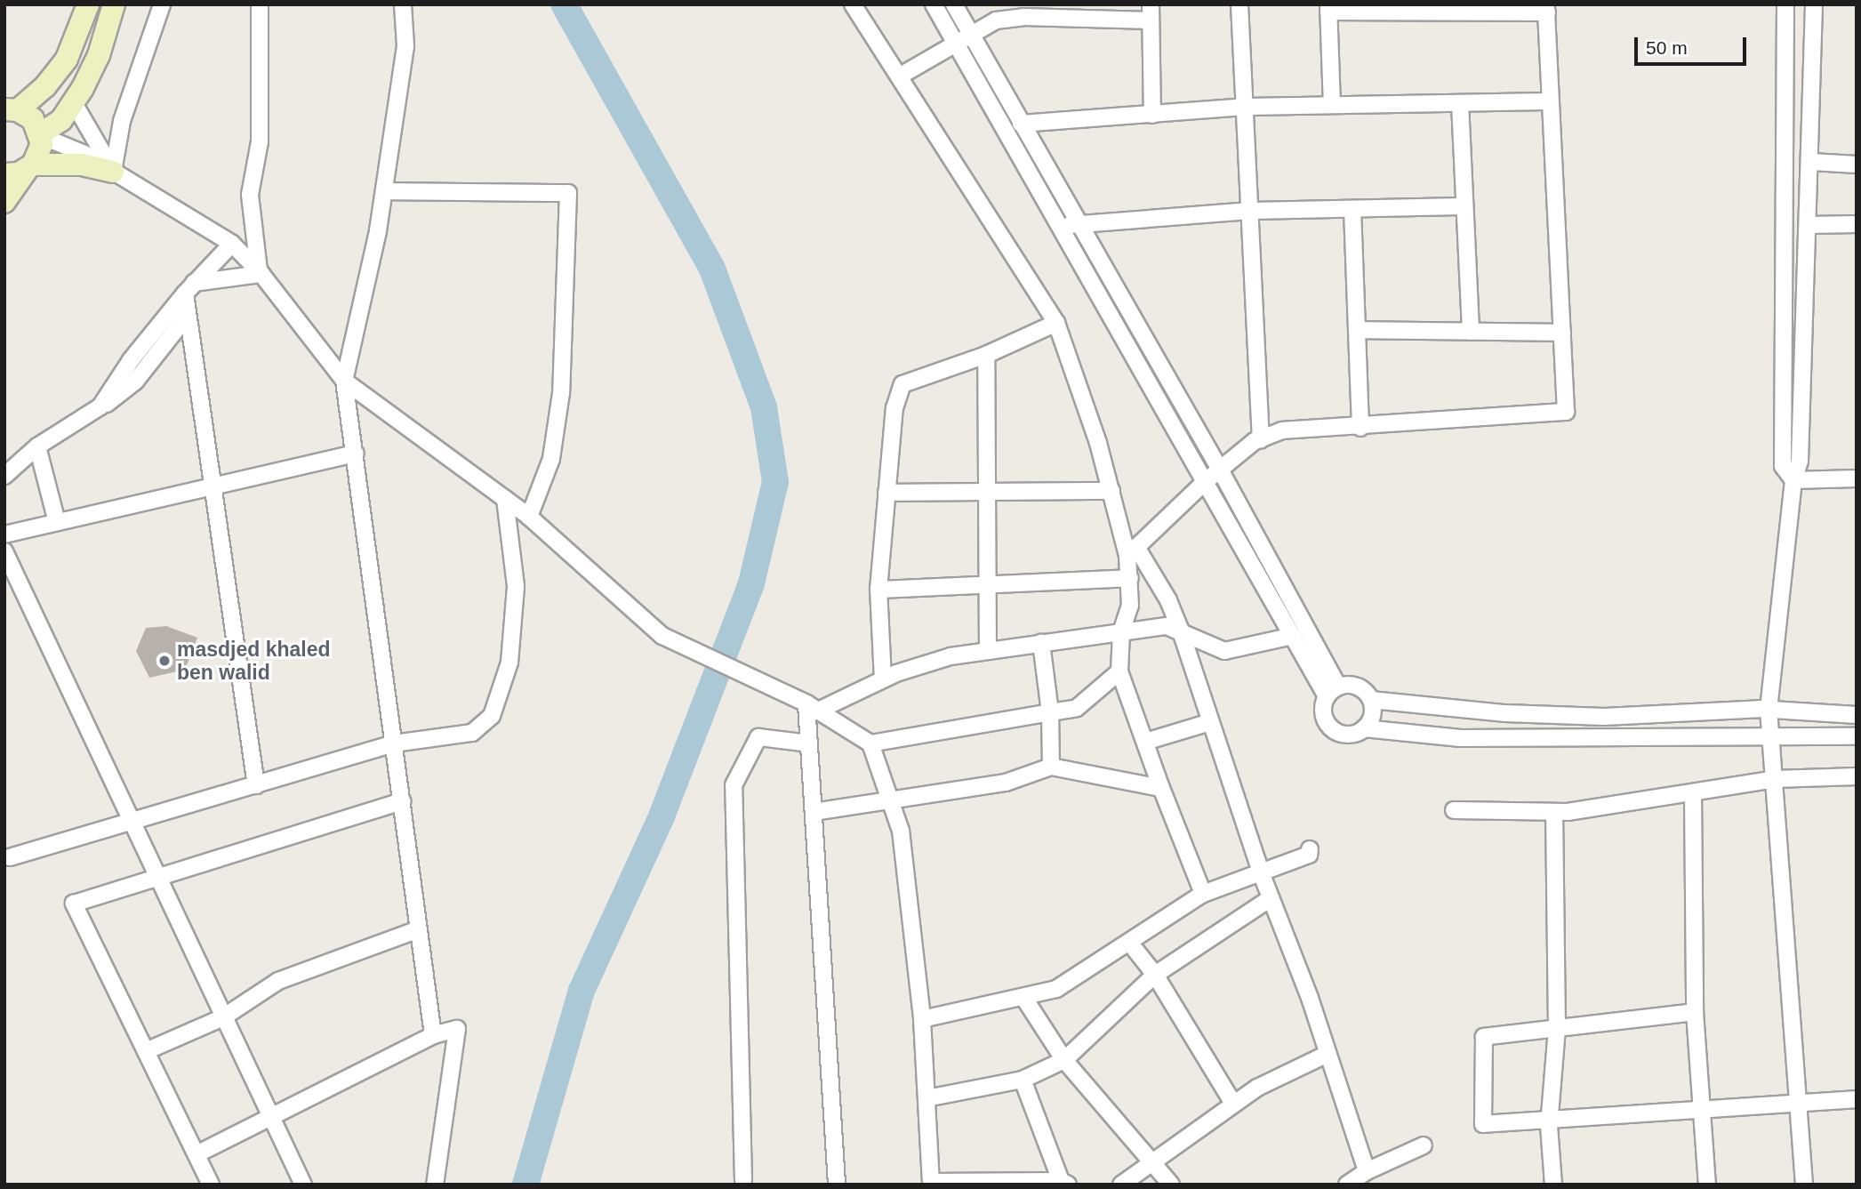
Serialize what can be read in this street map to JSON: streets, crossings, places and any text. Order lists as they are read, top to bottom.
{
  "places": ["masdjed khaled ben walid"],
  "scale_bar": "50 m"
}
